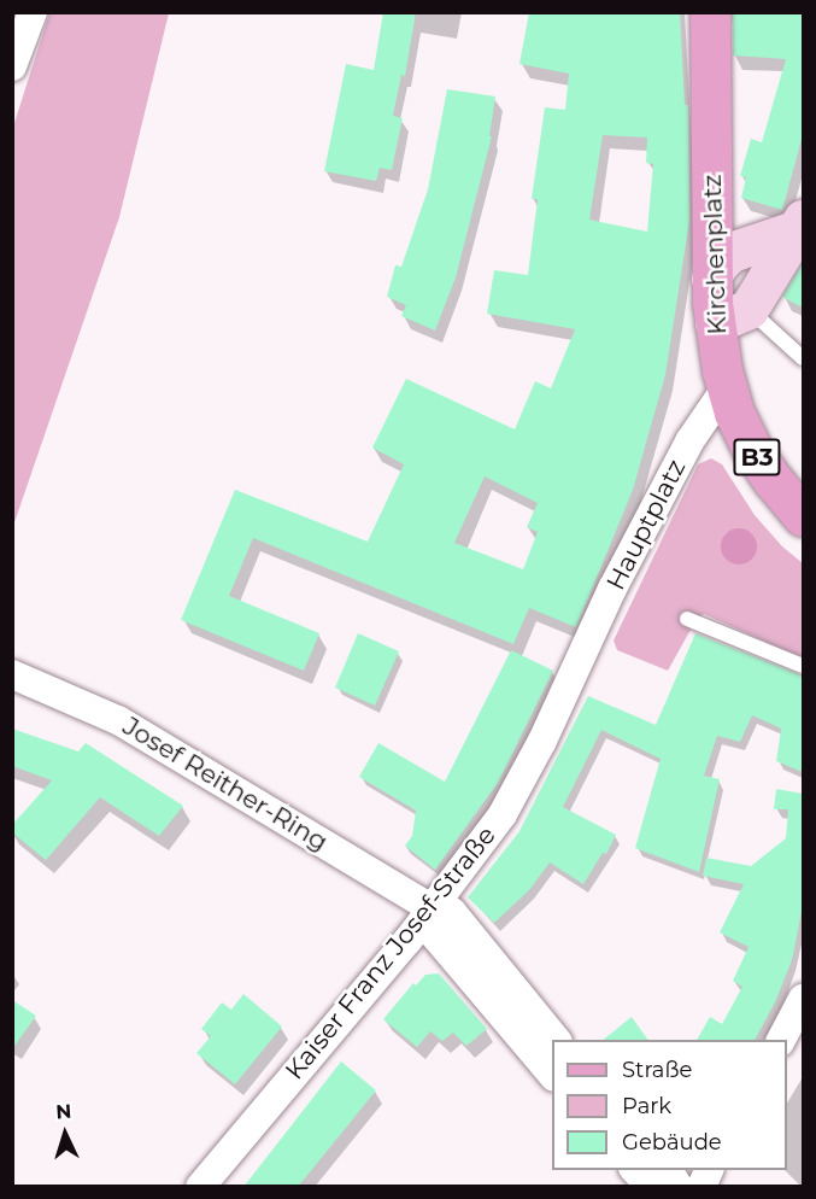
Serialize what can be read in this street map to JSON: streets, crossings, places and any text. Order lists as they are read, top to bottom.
{
  "streets": {
    "main road": ["Kirchenplatz", "B3"],
    "street": ["Hauptplatz", "Josef Reither-Ring", "Kaiser Franz Josef-Straße"]
  },
  "crossings": [
    ["Kirchenplatz", "Hauptplatz"],
    ["Hauptplatz", "Kaiser Franz Josef-Straße"],
    ["Josef Reither-Ring", "Kaiser Franz Josef-Straße"]
  ],
  "legend": ["Straße", "Park", "Gebäude"],
  "north": "top"
}
